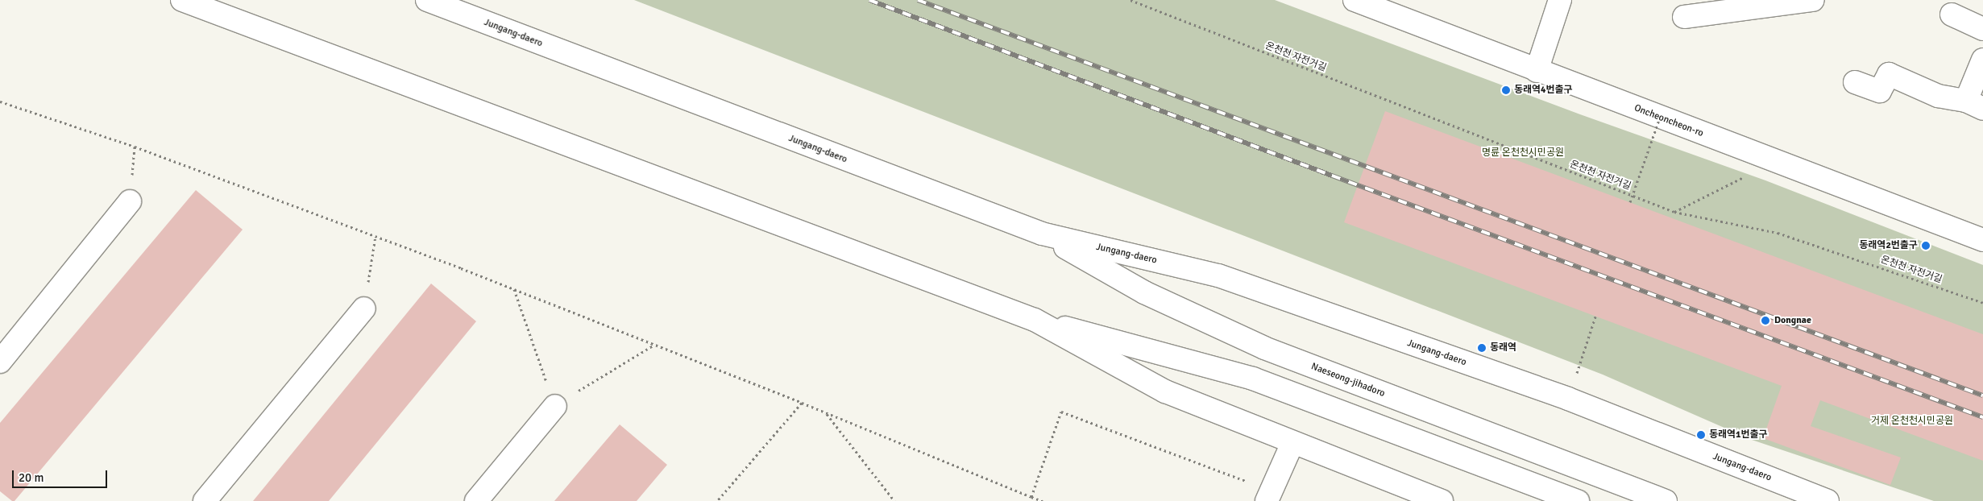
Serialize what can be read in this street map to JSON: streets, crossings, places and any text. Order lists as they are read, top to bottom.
{
  "streets": {
    "main road": ["Jungang-daero", "Oncheoncheon-ro", "Naeseong-jihadoro"],
    "path": ["온천천 자전거길"]
  },
  "crossings": [
    ["Jungang-daero", "Naeseong-jihadoro"]
  ],
  "parks": ["명륜 온천천시민공원", "거제 온천천시민공원"],
  "places": [
    "동래역4번출구",
    "동래역2번출구",
    "Dongnae",
    "동래역",
    "동래역1번출구"
  ],
  "scale_bar": "20 m"
}
